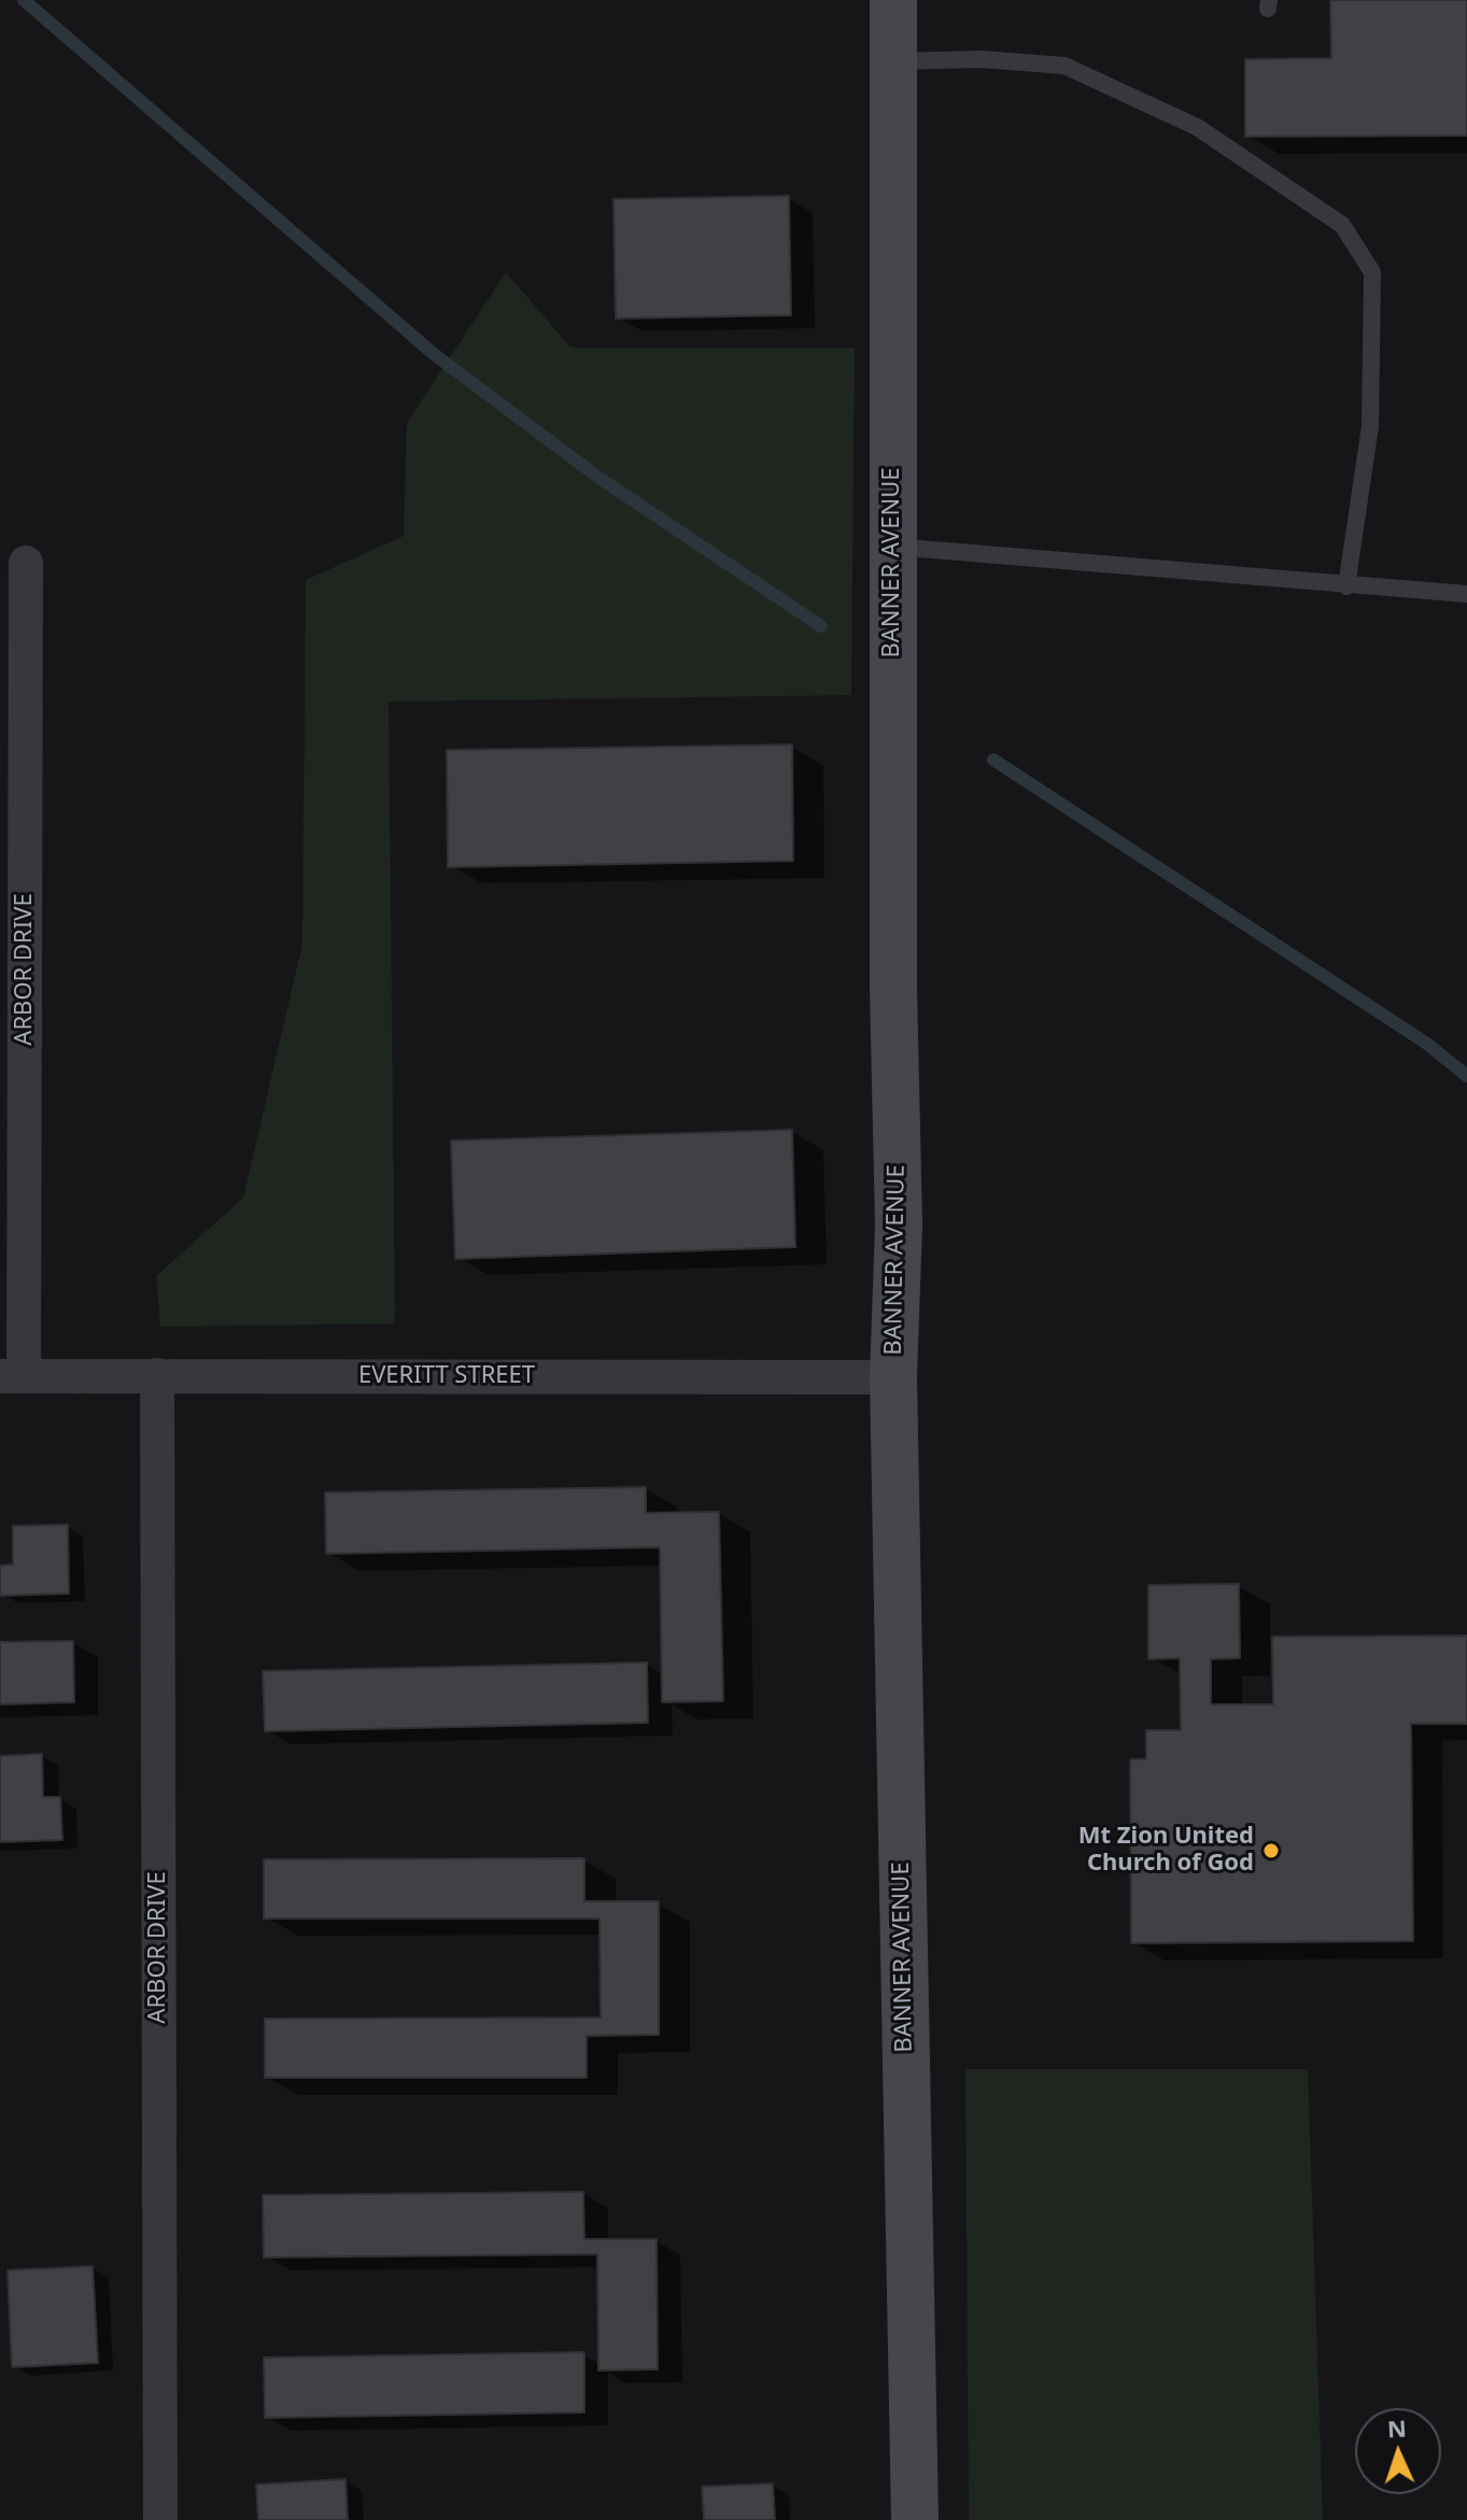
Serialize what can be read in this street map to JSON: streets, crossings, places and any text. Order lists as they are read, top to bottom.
{
  "streets": {
    "street": ["BANNER AVENUE", "ARBOR DRIVE", "EVERITT STREET"]
  },
  "crossings": [
    ["BANNER AVENUE", "EVERITT STREET"],
    ["ARBOR DRIVE", "EVERITT STREET"]
  ],
  "places": ["Mt Zion United Church of God"],
  "north": "top"
}
